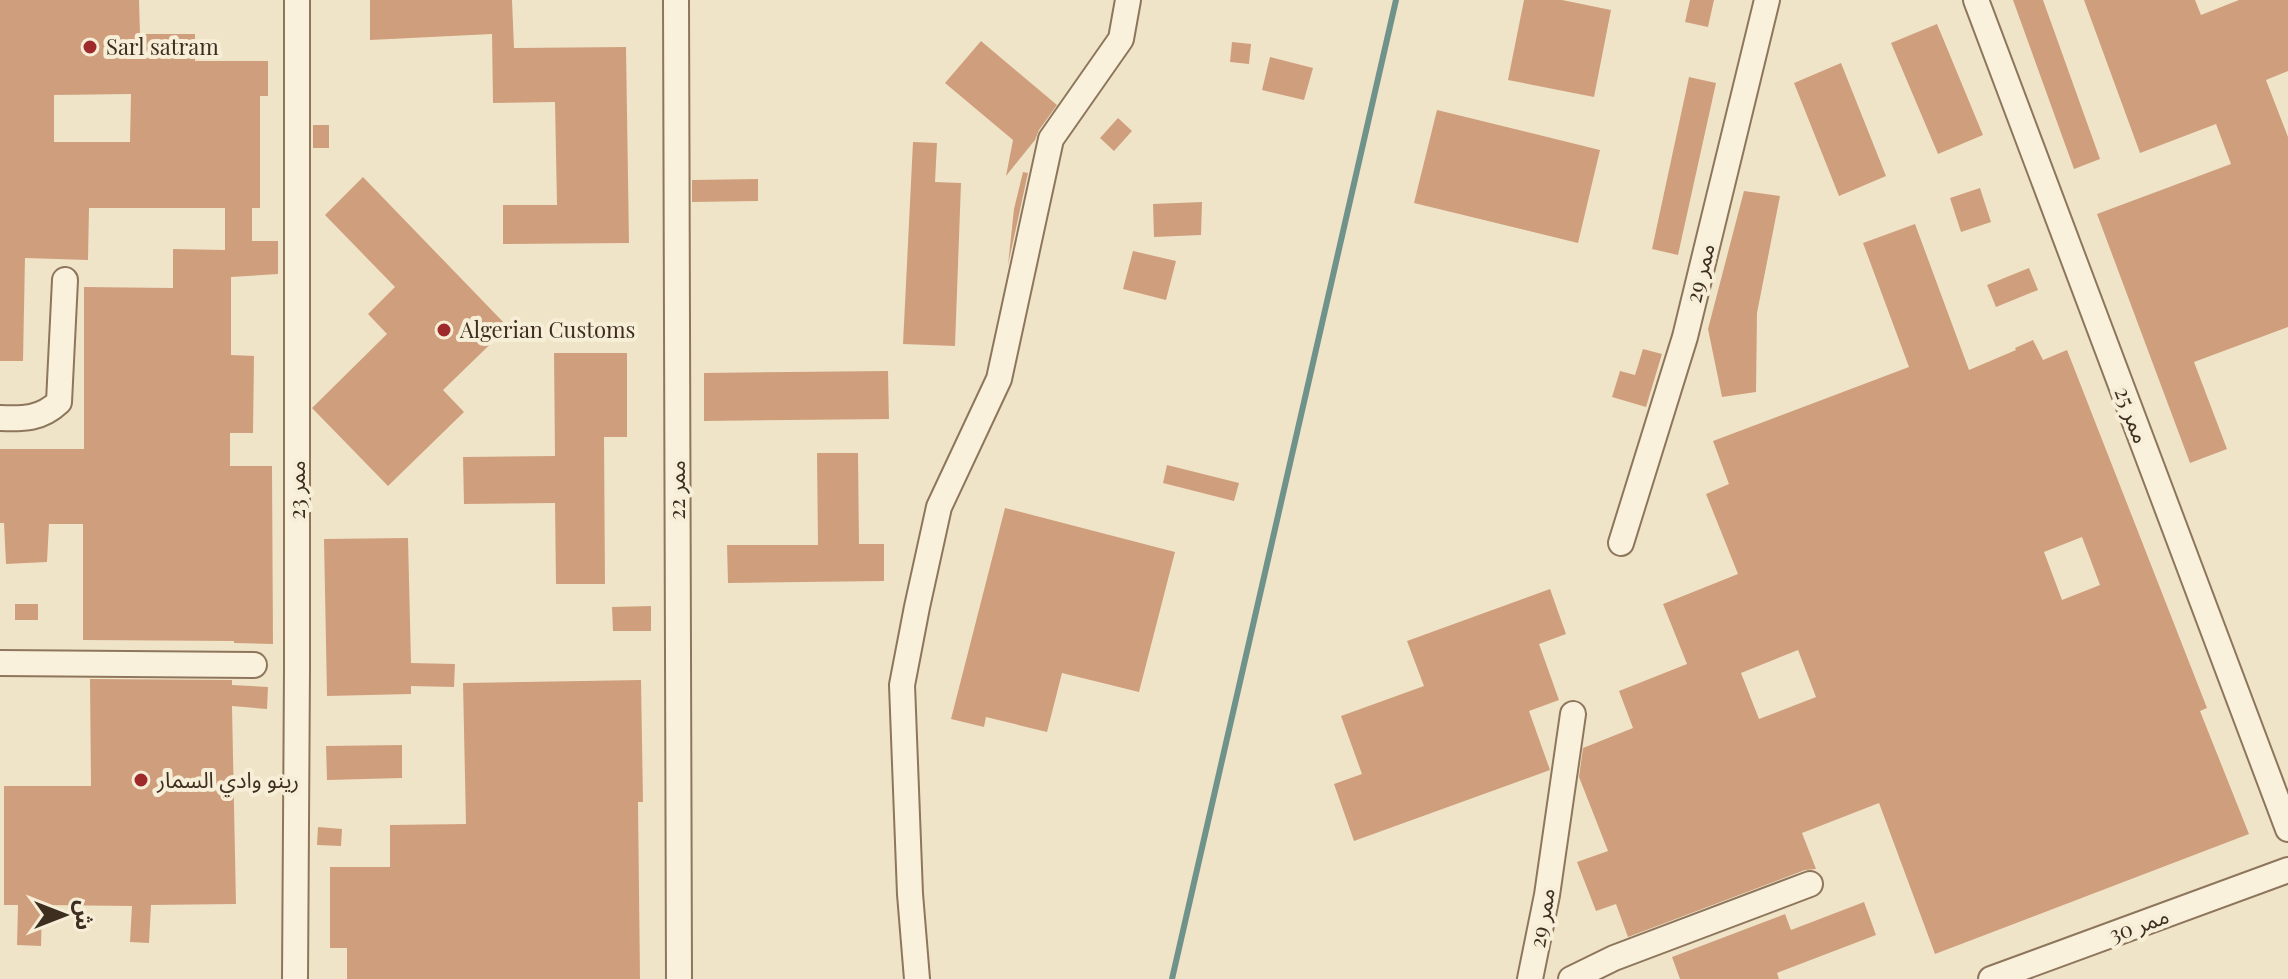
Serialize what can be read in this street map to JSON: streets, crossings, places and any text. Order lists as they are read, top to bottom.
{
  "streets": {
    "lane": [
      "ممر 29",
      "ممر 25",
      "ممر 23",
      "ممر 22",
      "ممر 30"
    ]
  },
  "places": ["Sarl satram", "Algerian Customs", "رينو وادي السمار"],
  "north": "right"
}
